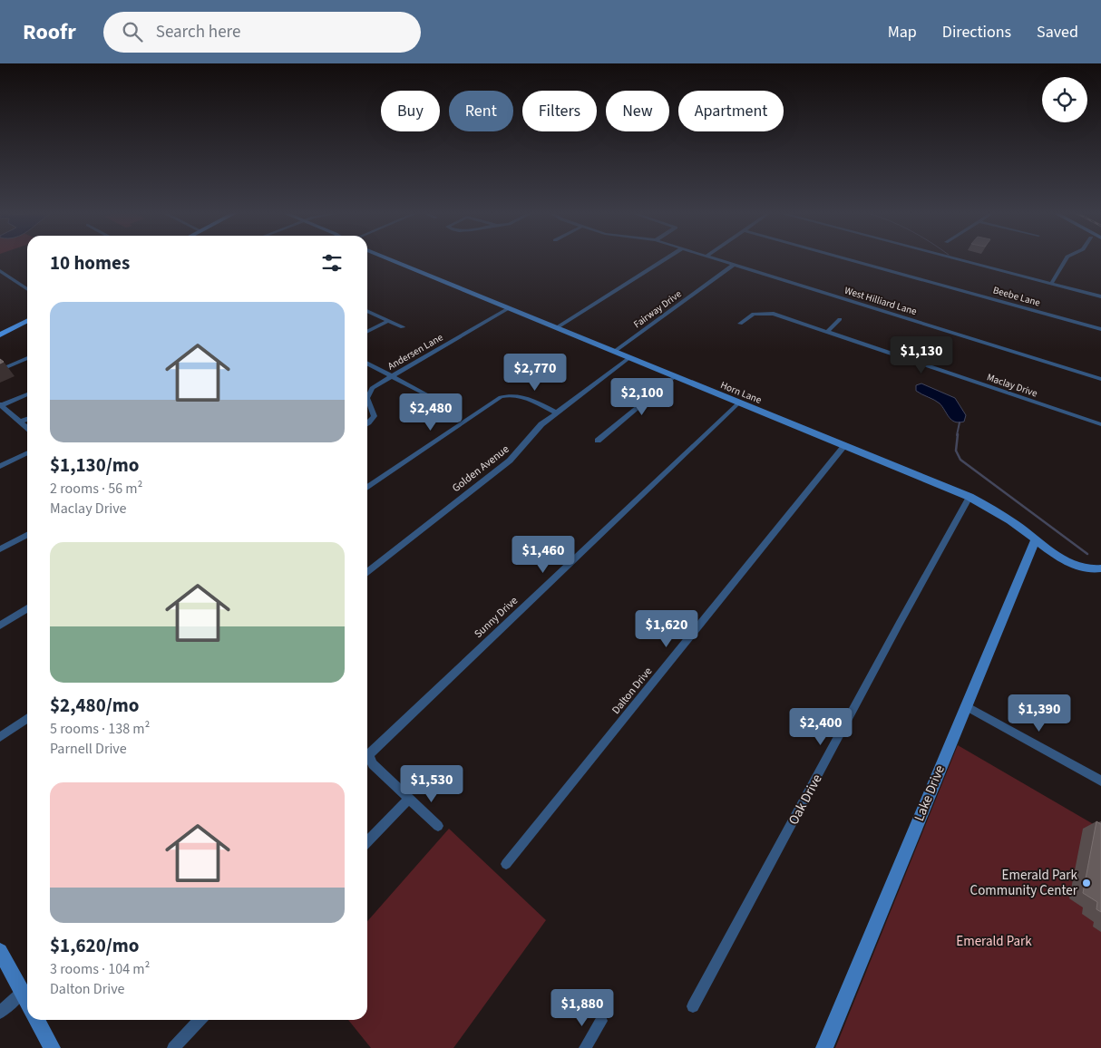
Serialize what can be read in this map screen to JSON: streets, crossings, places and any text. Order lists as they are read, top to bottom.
{
  "streets": {
    "street": [
      "Beebe Lane",
      "West Hilliard Lane",
      "Fairway Drive",
      "Andersen Lane",
      "Maclay Drive",
      "Horn Lane",
      "Golden Avenue",
      "Sunny Drive",
      "Dalton Drive",
      "Lake Drive",
      "Oak Drive"
    ]
  },
  "crossings": [
    ["West Hilliard Lane", "Fairway Drive"],
    ["Fairway Drive", "Horn Lane"],
    ["Andersen Lane", "Horn Lane"],
    ["Horn Lane", "Golden Avenue"],
    ["Horn Lane", "Sunny Drive"],
    ["Horn Lane", "Dalton Drive"],
    ["Horn Lane", "Lake Drive"],
    ["Horn Lane", "Oak Drive"]
  ],
  "parks": ["Emerald Park"],
  "places": ["Emerald Park Community Center"],
  "page": {
    "header": "Roofr",
    "search": "Search here",
    "nav": ["Map", "Directions", "Saved"],
    "chip": [
      "Buy",
      "Rent",
      "Filters",
      "New",
      "Apartment"
    ],
    "heading": "10 homes",
    "list": [
      {
        "name": "$1,130/mo",
        "note": "2 rooms · 56 m² · Maclay Drive"
      },
      {
        "name": "$2,480/mo",
        "note": "5 rooms · 138 m² · Parnell Drive"
      },
      {
        "name": "$1,620/mo",
        "note": "3 rooms · 104 m² · Dalton Drive"
      }
    ],
    "price": [
      "$1,130",
      "$2,770",
      "$2,100",
      "$2,480",
      "$1,460",
      "$1,620",
      "$1,390",
      "$2,400",
      "$1,530",
      "$1,880"
    ]
  }
}
